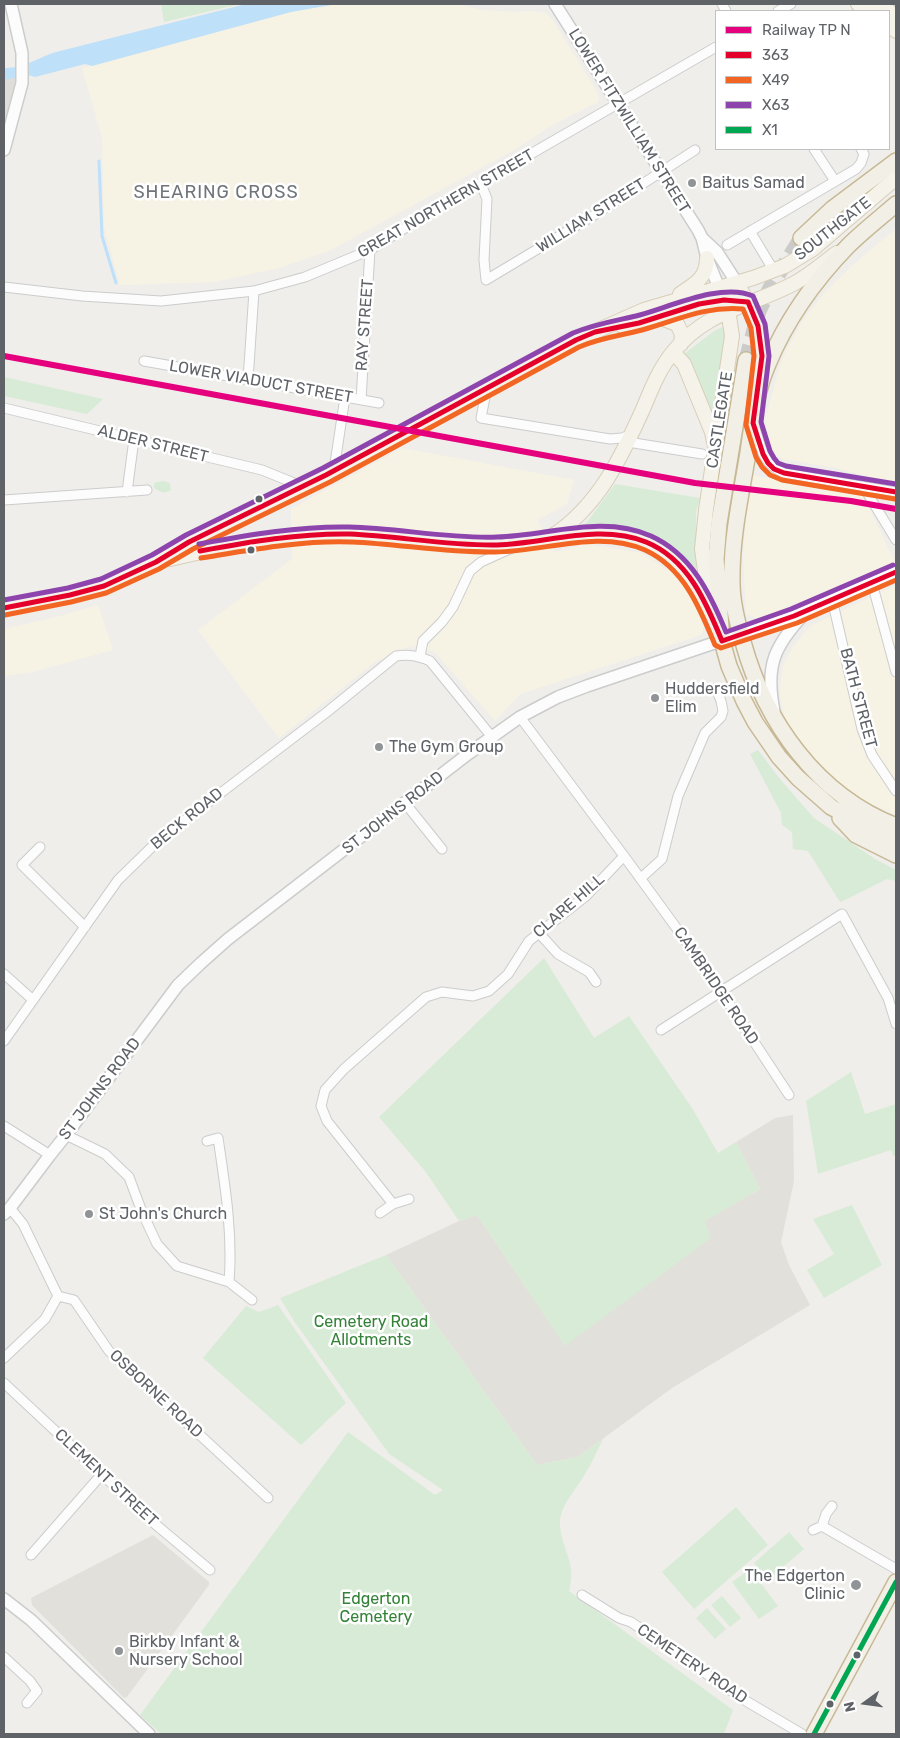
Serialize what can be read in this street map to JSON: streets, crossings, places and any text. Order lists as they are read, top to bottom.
{
  "streets": {
    "highway": ["SOUTHGATE", "CASTLEGATE"],
    "street": [
      "LOWER FITZWILLIAM STREET",
      "GREAT NORTHERN STREET",
      "WILLIAM STREET",
      "RAY STREET",
      "LOWER VIADUCT STREET",
      "ALDER STREET",
      "BATH STREET",
      "ST JOHNS ROAD",
      "BECK ROAD",
      "CLARE HILL",
      "CAMBRIDGE ROAD",
      "OSBORNE ROAD",
      "CLEMENT STREET",
      "CEMETERY ROAD"
    ]
  },
  "crossings": [
    ["LOWER FITZWILLIAM STREET", "GREAT NORTHERN STREET"],
    ["LOWER FITZWILLIAM STREET", "WILLIAM STREET"],
    ["LOWER FITZWILLIAM STREET", "SOUTHGATE"],
    ["LOWER FITZWILLIAM STREET", "CASTLEGATE"],
    ["GREAT NORTHERN STREET", "WILLIAM STREET"],
    ["GREAT NORTHERN STREET", "RAY STREET"],
    ["SOUTHGATE", "CASTLEGATE"],
    ["RAY STREET", "LOWER VIADUCT STREET"],
    ["CASTLEGATE", "ST JOHNS ROAD"],
    ["BATH STREET", "ST JOHNS ROAD"],
    ["CLARE HILL", "CAMBRIDGE ROAD"]
  ],
  "districts": ["SHEARING CROSS"],
  "parks": ["Cemetery Road Allotments", "Edgerton Cemetery"],
  "places": [
    "Baitus Samad",
    "Huddersfield Elim",
    "The Gym Group",
    "St John's Church",
    "The Edgerton Clinic",
    "Birkby Infant & Nursery School"
  ],
  "lines": [
    "transit line X63",
    "transit line 363",
    "transit line X49",
    "transit line X1"
  ],
  "legend": [
    "Railway TP N",
    "363",
    "X49",
    "X63",
    "X1"
  ],
  "north": "left"
}
